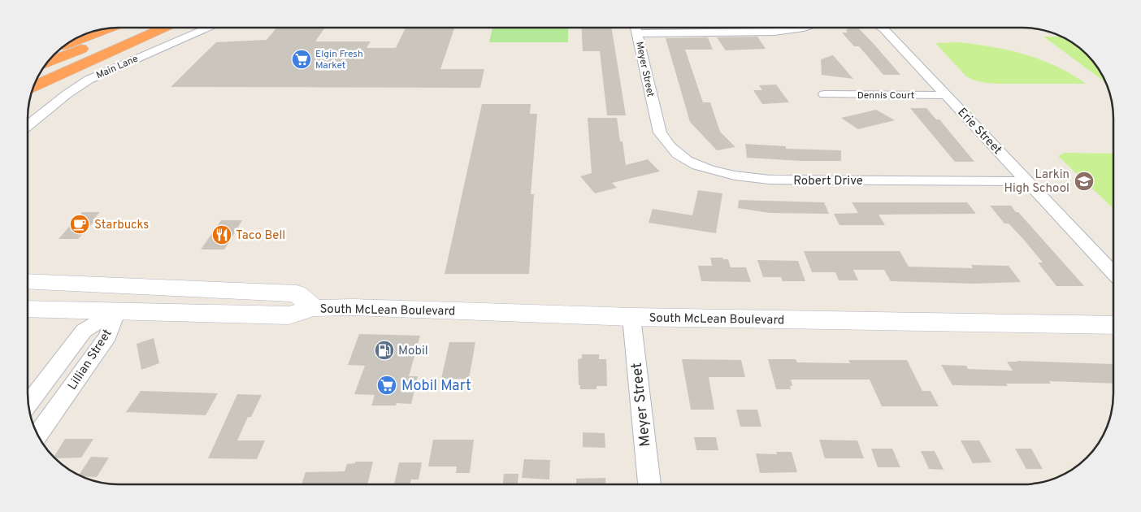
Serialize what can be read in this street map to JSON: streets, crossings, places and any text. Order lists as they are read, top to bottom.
{
  "streets": {
    "main road": ["South McLean Boulevard"],
    "street": [
      "Main Lane",
      "Meyer Street",
      "Dennis Court",
      "Erie Street",
      "Robert Drive",
      "Lillian Street"
    ]
  },
  "crossings": [
    ["Meyer Street", "Robert Drive"],
    ["Meyer Street", "South McLean Boulevard"],
    ["Dennis Court", "Erie Street"],
    ["Erie Street", "Robert Drive"],
    ["South McLean Boulevard", "Lillian Street"]
  ],
  "places": {
    "supermarket": ["Elgin Fresh Market", "Mobil Mart"],
    "school or university": ["Larkin High School"],
    "cafe": ["Starbucks"],
    "restaurant": ["Taco Bell"],
    "fuel station": ["Mobil"]
  }
}
